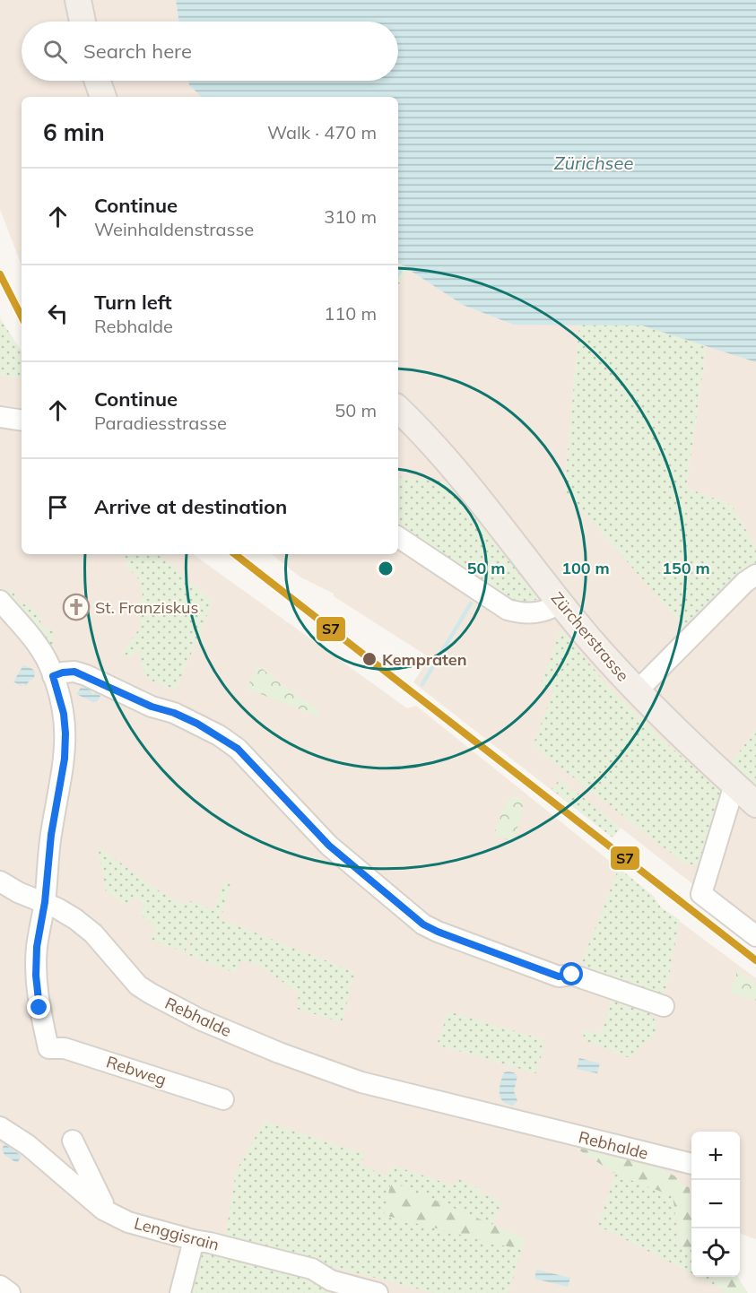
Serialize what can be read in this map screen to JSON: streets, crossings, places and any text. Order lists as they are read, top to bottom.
{
  "streets": {
    "main road": ["Zürcherstrasse"],
    "street": ["Rebhalde", "Rebweg", "Lenggisrain"]
  },
  "crossings": [
    ["Rebhalde", "Rebweg"]
  ],
  "water": ["Zürichsee"],
  "places": {
    "church": ["St. Franziskus"],
    "other": ["Kempraten"]
  },
  "lines": ["transit line S7"],
  "page": {
    "search": "Search here",
    "heading": ["6 min", "Walk · 470 m"],
    "list": [
      ["Continue", "Weinhaldenstrasse", "310 m"],
      ["Turn left", "Rebhalde", "110 m"],
      ["Continue", "Paradiesstrasse", "50 m"],
      "Arrive at destination"
    ],
    "map_buttons": ["+", "−"]
  },
  "rings": ["50 m", "100 m", "150 m"]
}
